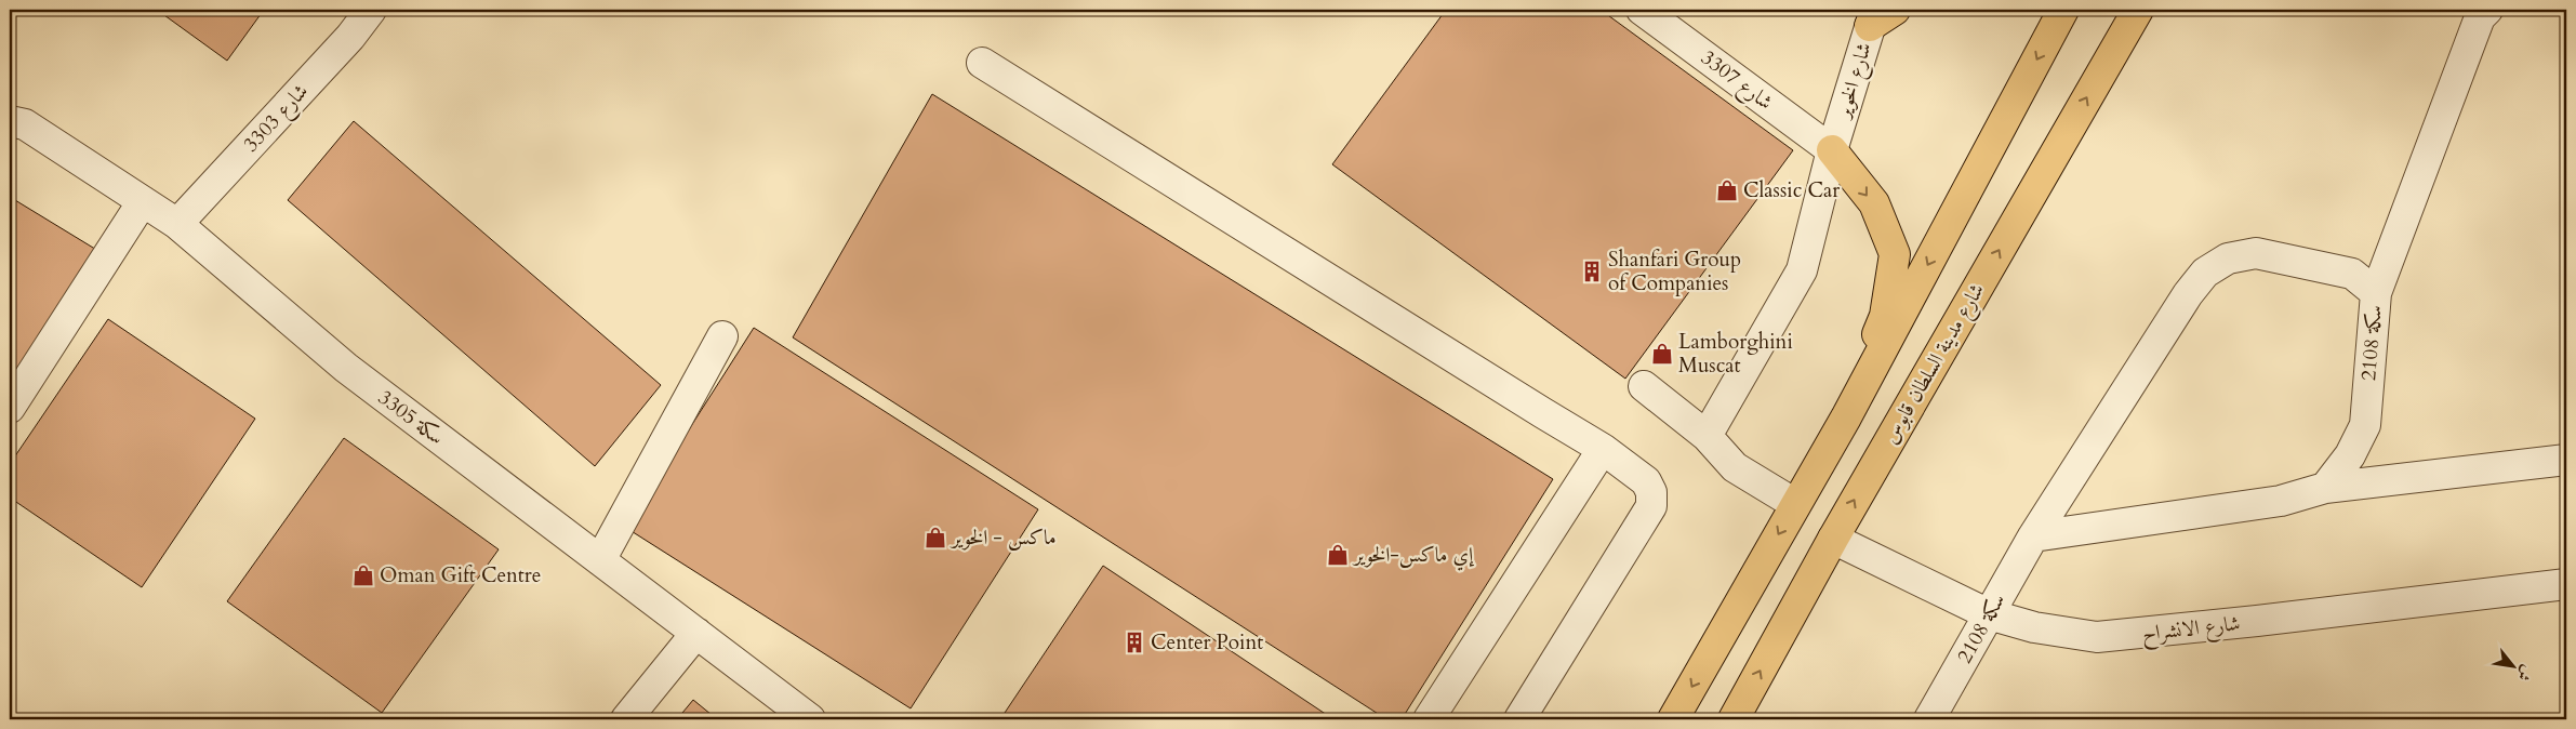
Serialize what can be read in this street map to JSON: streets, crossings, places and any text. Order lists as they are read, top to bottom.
{
  "streets": {
    "main road": ["شارع مدينة السلطان قابوس"],
    "street": [
      "3307 شارع",
      "شارع الخوير",
      "3303 شارع",
      "سكة 2108",
      "3305 سكة",
      "شارع الانشراح"
    ]
  },
  "crossings": [
    ["3307 شارع", "شارع الخوير"],
    ["3303 شارع", "3305 سكة"],
    ["سكة 2108", "شارع الانشراح"],
    ["شارع مدينة السلطان قابوس", "شارع الانشراح"]
  ],
  "places": {
    "shop": [
      "Classic Car",
      "Lamborghini Muscat",
      "ماكس - الخوير",
      "إي ماكس-الخوير",
      "Oman Gift Centre"
    ],
    "building": ["Shanfari Group of Companies", "Center Point"]
  },
  "north": "bottom right"
}
